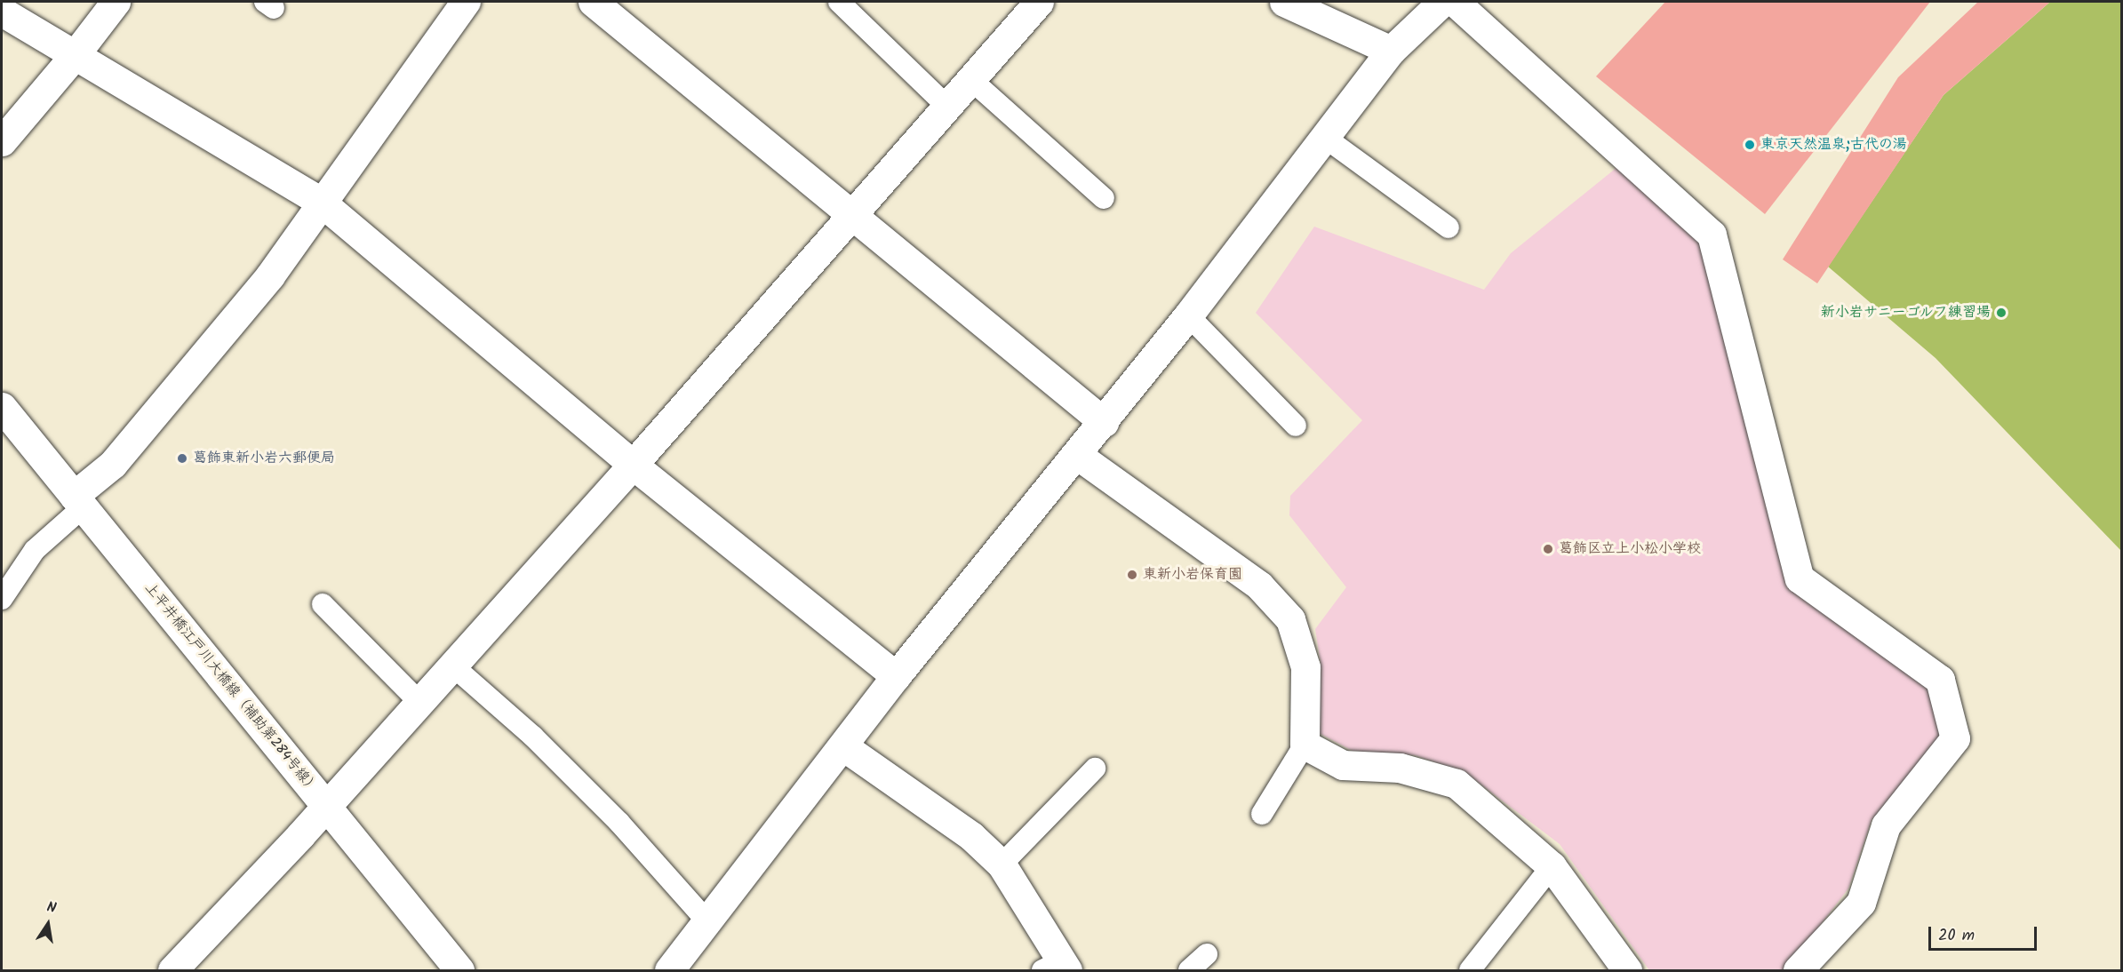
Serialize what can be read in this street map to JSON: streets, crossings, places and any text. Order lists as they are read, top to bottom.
{
  "streets": {
    "street": ["上平井橋江戸川大橋線（補助第284号線）"]
  },
  "places": [
    "東京天然温泉;古代の湯",
    "新小岩サニーゴルフ練習場",
    "葛飾東新小岩六郵便局",
    "葛飾区立上小松小学校",
    "東新小岩保育園"
  ],
  "scale_bar": "20 m",
  "north": "top"
}
